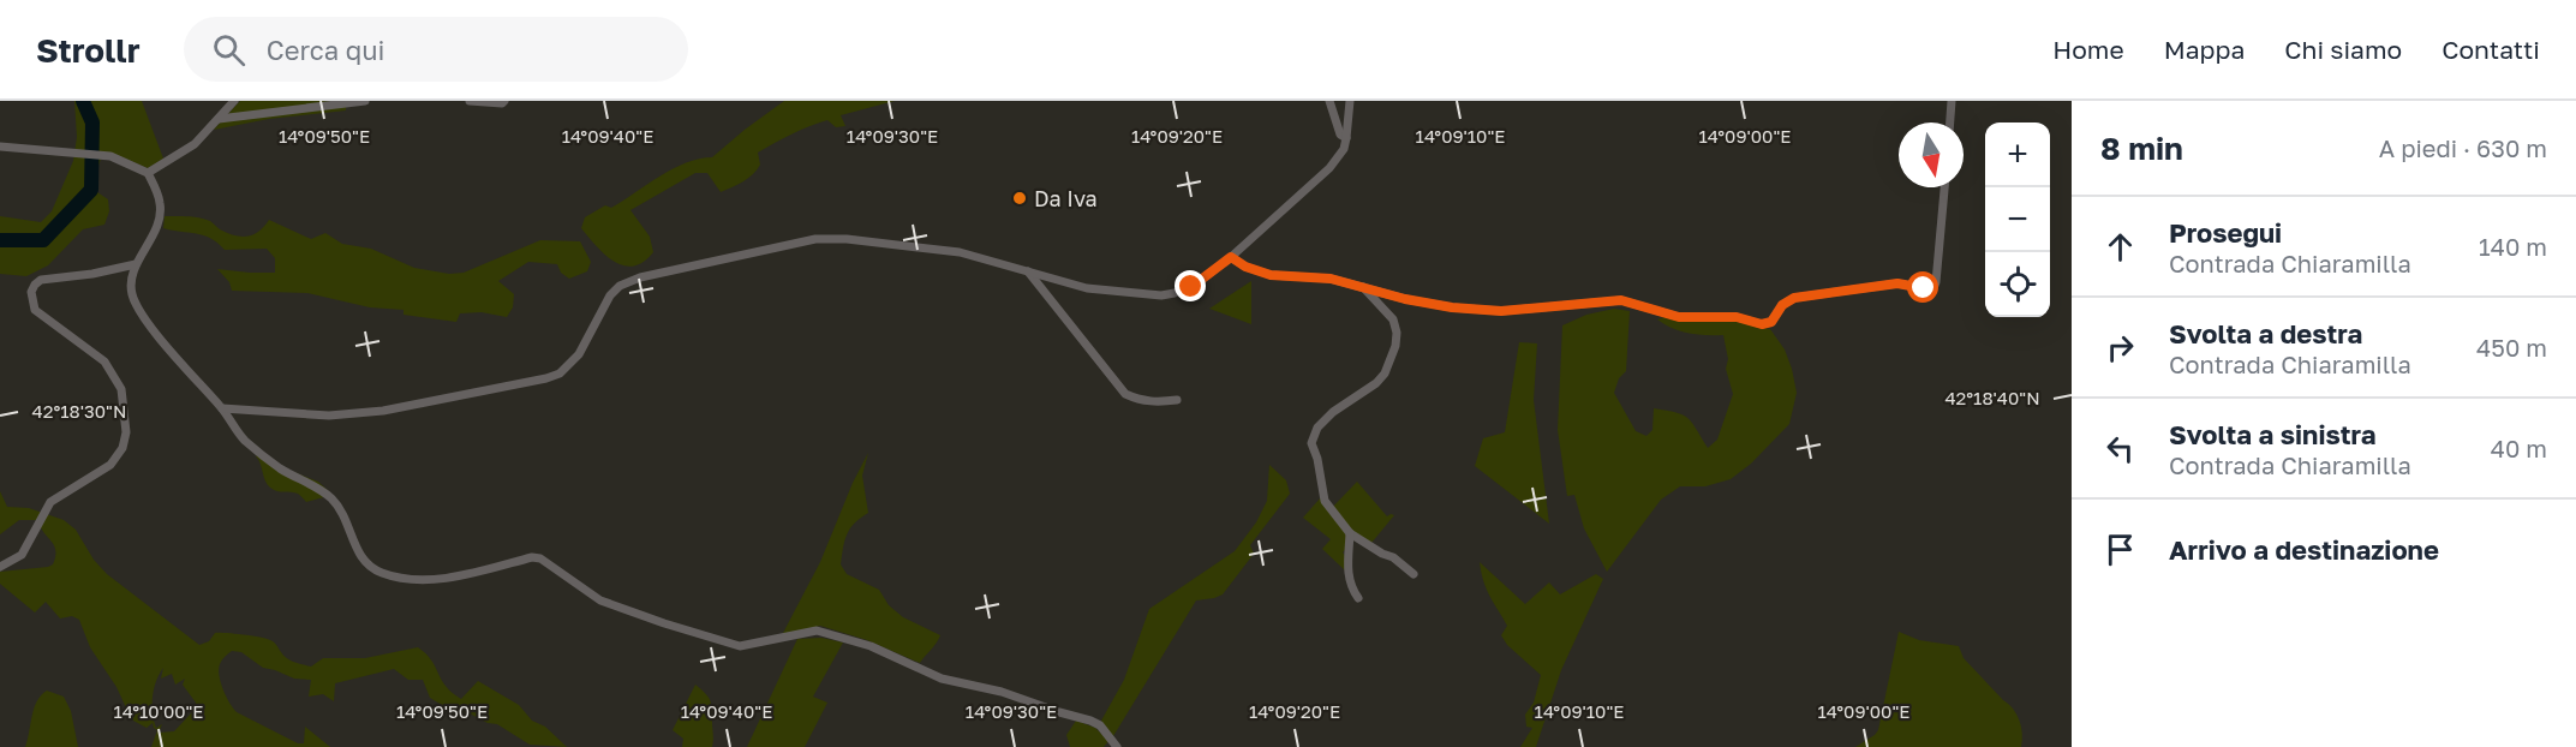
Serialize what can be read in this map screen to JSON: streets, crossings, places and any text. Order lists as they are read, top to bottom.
{
  "places": ["Da Iva"],
  "north": "bottom",
  "page": {
    "header": "Strollr",
    "search": "Cerca qui",
    "nav": [
      "Home",
      "Mappa",
      "Chi siamo",
      "Contatti"
    ],
    "heading": ["8 min", "A piedi · 630 m"],
    "map_buttons": ["+", "−"],
    "list": [
      ["Prosegui", "Contrada Chiaramilla", "140 m"],
      ["Svolta a destra", "Contrada Chiaramilla", "450 m"],
      ["Svolta a sinistra", "Contrada Chiaramilla", "40 m"],
      "Arrivo a destinazione"
    ]
  },
  "coordinates": [
    "14°09'50\"E",
    "14°09'40\"E",
    "14°09'30\"E",
    "14°09'20\"E",
    "14°09'10\"E",
    "14°09'00\"E",
    "42°18'40\"N",
    "42°18'30\"N",
    "14°10'00\"E"
  ]
}
